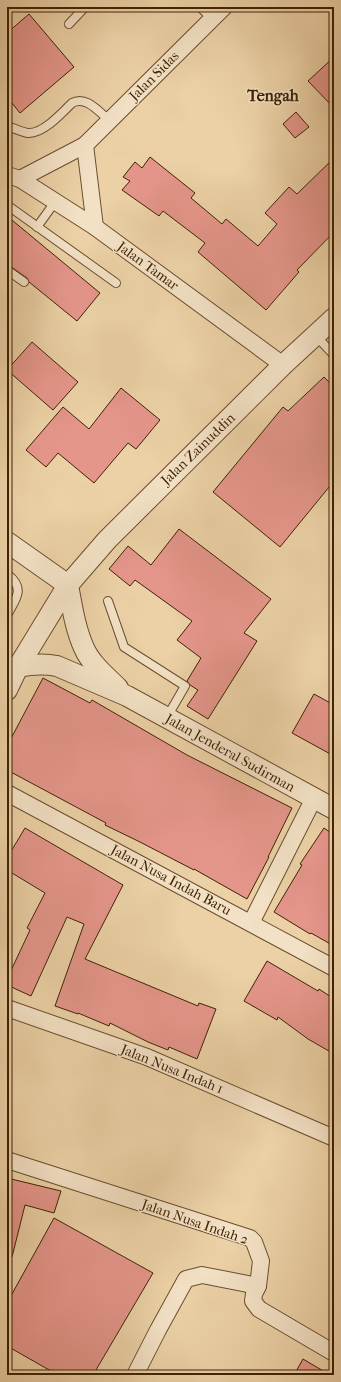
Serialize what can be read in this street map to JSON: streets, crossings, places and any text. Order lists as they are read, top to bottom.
{
  "streets": {
    "street": [
      "Jalan Sidas",
      "Jalan Tamar",
      "Jalan Zainuddin",
      "Jalan Jenderal Sudirman",
      "Jalan Nusa Indah Baru",
      "Jalan Nusa Indah 1",
      "Jalan Nusa Indah 2"
    ]
  },
  "crossings": [
    ["Jalan Sidas", "Jalan Tamar"],
    ["Jalan Tamar", "Jalan Zainuddin"],
    ["Jalan Zainuddin", "Jalan Jenderal Sudirman"]
  ],
  "districts": ["Tengah"]
}
